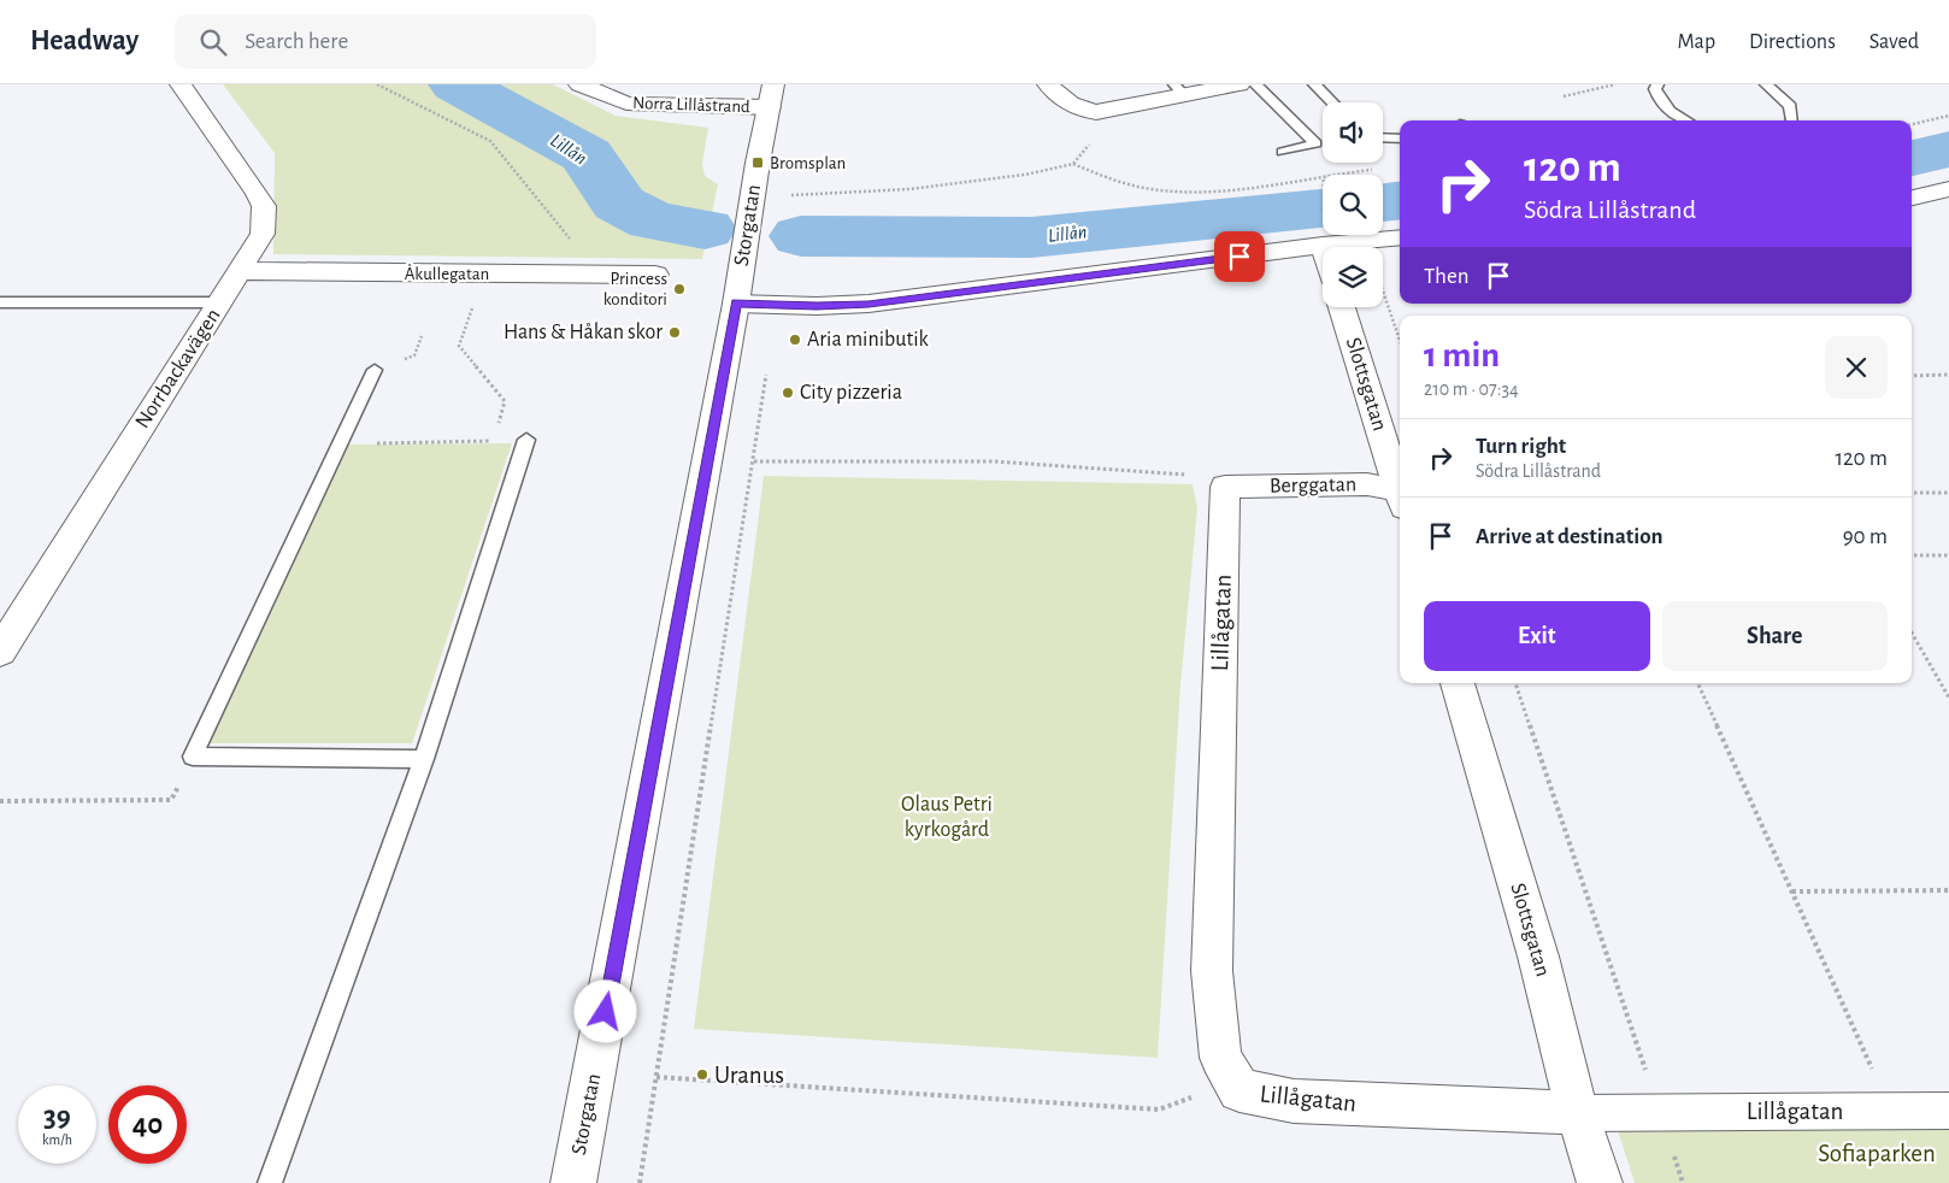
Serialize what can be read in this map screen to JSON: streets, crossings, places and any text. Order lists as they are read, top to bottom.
{
  "streets": {
    "street": [
      "Norra Lillåstrand",
      "Storgatan",
      "Åkullegatan",
      "Norrbackavägen",
      "Slottsgatan",
      "Berggatan",
      "Lillågatan"
    ]
  },
  "crossings": [
    ["Norra Lillåstrand", "Storgatan"],
    ["Åkullegatan", "Norrbackavägen"],
    ["Slottsgatan", "Lillågatan"],
    ["Berggatan", "Lillågatan"]
  ],
  "water": ["Lillån"],
  "parks": ["Olaus Petri kyrkogård", "Sofiaparken"],
  "places": {
    "transit": ["Bromsplan"],
    "other": [
      "Princess konditori",
      "Hans & Håkan skor",
      "Aria minibutik",
      "City pizzeria",
      "Uranus"
    ]
  },
  "page": {
    "header": "Headway",
    "search": "Search here",
    "nav": ["Map", "Directions", "Saved"],
    "turn": ["120 m", "Södra Lillåstrand"],
    "then": "Then",
    "heading": ["1 min", "210 m · 07:34"],
    "list": [
      {
        "name": "Turn right",
        "note": "Södra Lillåstrand",
        "value": "120 m"
      },
      {
        "name": "Arrive at destination",
        "value": "90 m"
      }
    ],
    "buttons": ["Exit", "Share"],
    "speed": "39 km/h",
    "limit": "40"
  }
}
